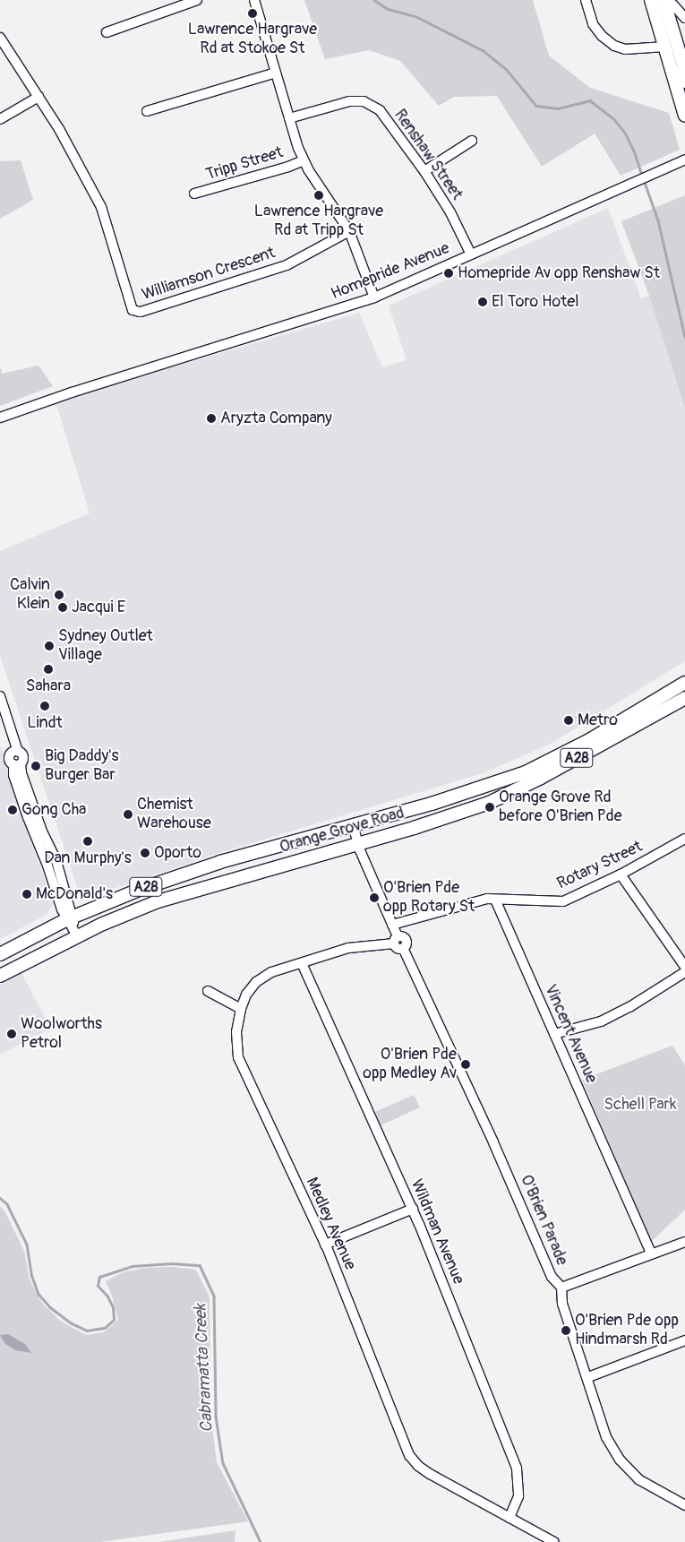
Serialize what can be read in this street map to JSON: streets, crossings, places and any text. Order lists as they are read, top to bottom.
{
  "streets": {
    "highway": ["A28", "Orange Grove Road"],
    "street": [
      "Renshaw Street",
      "Tripp Street",
      "Homepride Avenue",
      "Williamson Crescent",
      "Rotary Street",
      "Vincent Avenue",
      "O'Brien Parade",
      "Medley Avenue",
      "Wildman Avenue"
    ]
  },
  "crossings": [
    ["Renshaw Street", "Homepride Avenue"],
    ["Rotary Street", "Vincent Avenue"],
    ["O'Brien Parade", "Medley Avenue"],
    ["Medley Avenue", "Wildman Avenue"]
  ],
  "water": ["Cabramatta Creek"],
  "parks": ["Schell Park"],
  "places": [
    "Lawrence Hargrave Rd at Stokoe St",
    "Lawrence Hargrave Rd at Tripp St",
    "Homepride Av opp Renshaw St",
    "El Toro Hotel",
    "Aryzta Company",
    "Calvin Klein",
    "Jacqui E",
    "Sydney Outlet Village",
    "Sahara",
    "Lindt",
    "Metro",
    "Big Daddy's Burger Bar",
    "Orange Grove Rd before O'Brien Pde",
    "Gong Cha",
    "Chemist Warehouse",
    "Dan Murphy's",
    "Oporto",
    "McDonald's",
    "O'Brien Pde opp Rotary St",
    "Woolworths Petrol",
    "O'Brien Pde opp Medley Av",
    "O'Brien Pde opp Hindmarsh Rd"
  ]
}
